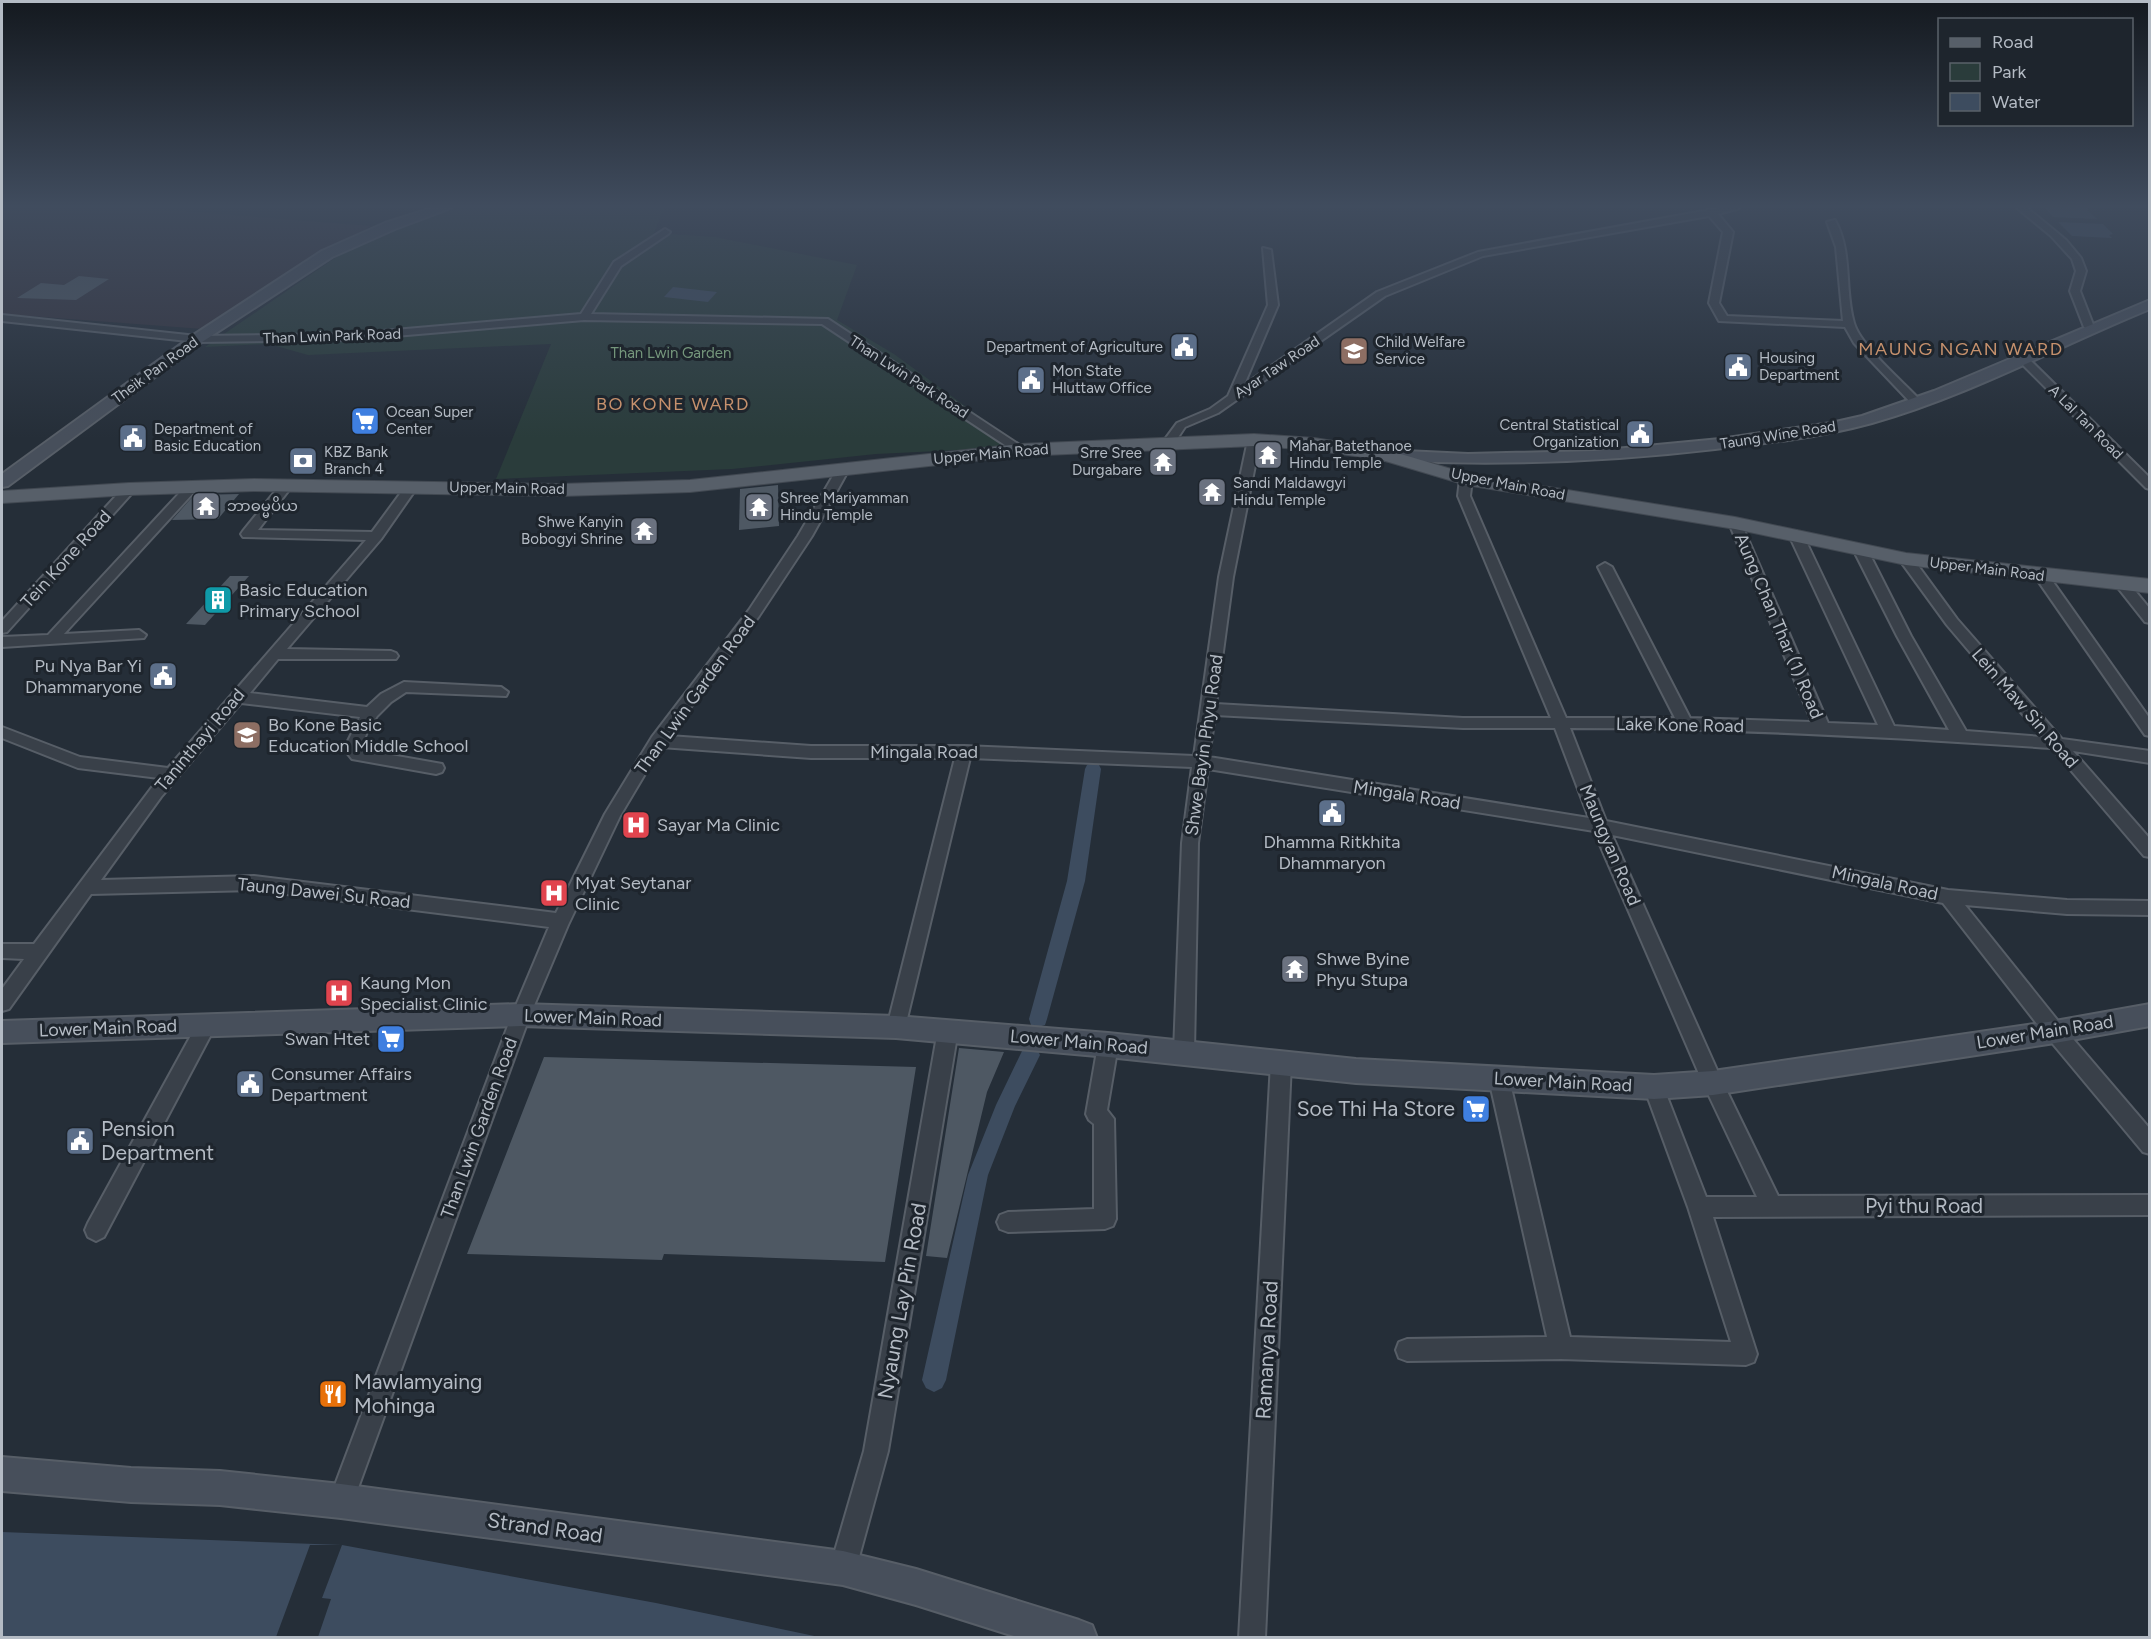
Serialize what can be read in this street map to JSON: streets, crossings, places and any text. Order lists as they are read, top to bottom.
{
  "streets": {
    "main road": [
      "Theik Pan Road",
      "Taung Wine Road",
      "Upper Main Road",
      "Lower Main Road",
      "Strand Road"
    ],
    "street": [
      "Than Lwin Park Road",
      "Ayar Taw Road",
      "A Lal Tan Road",
      "Tein Kone Road",
      "Aung Chan Thar (1) Road",
      "Than Lwin Garden Road",
      "Lein Maw Sin Road",
      "Lake Kone Road",
      "Taninthayi Road",
      "Shwe Bayin Phyu Road",
      "Mingala Road",
      "Maungyan Road",
      "Taung Dawei Su Road",
      "Pyi thu Road",
      "Nyaung Lay Pin Road",
      "Ramanya Road"
    ]
  },
  "crossings": [
    ["Than Lwin Park Road", "Theik Pan Road"],
    ["Than Lwin Park Road", "Upper Main Road"],
    ["Ayar Taw Road", "Upper Main Road"],
    ["A Lal Tan Road", "Taung Wine Road"],
    ["Taung Wine Road", "Upper Main Road"],
    ["Upper Main Road", "Tein Kone Road"],
    ["Upper Main Road", "Aung Chan Thar (1) Road"],
    ["Upper Main Road", "Than Lwin Garden Road"],
    ["Upper Main Road", "Lein Maw Sin Road"],
    ["Upper Main Road", "Taninthayi Road"],
    ["Upper Main Road", "Shwe Bayin Phyu Road"],
    ["Upper Main Road", "Maungyan Road"],
    ["Aung Chan Thar (1) Road", "Lake Kone Road"],
    ["Than Lwin Garden Road", "Mingala Road"],
    ["Than Lwin Garden Road", "Taung Dawei Su Road"],
    ["Than Lwin Garden Road", "Lower Main Road"],
    ["Than Lwin Garden Road", "Strand Road"],
    ["Lein Maw Sin Road", "Lake Kone Road"],
    ["Lake Kone Road", "Shwe Bayin Phyu Road"],
    ["Lake Kone Road", "Maungyan Road"],
    ["Taninthayi Road", "Taung Dawei Su Road"],
    ["Shwe Bayin Phyu Road", "Mingala Road"],
    ["Shwe Bayin Phyu Road", "Lower Main Road"],
    ["Mingala Road", "Maungyan Road"],
    ["Maungyan Road", "Lower Main Road"],
    ["Maungyan Road", "Pyi thu Road"],
    ["Lower Main Road", "Nyaung Lay Pin Road"],
    ["Lower Main Road", "Ramanya Road"],
    ["Nyaung Lay Pin Road", "Strand Road"]
  ],
  "districts": ["MAUNG NGAN WARD", "BO KONE WARD"],
  "parks": ["Than Lwin Garden"],
  "places": {
    "public building": [
      "Department of Agriculture",
      "Housing Department",
      "Mon State Hluttaw Office",
      "Central Statistical Organization",
      "Department of Basic Education",
      "Pu Nya Bar Yi Dhammaryone",
      "Dhamma Ritkhita Dhammaryon",
      "Consumer Affairs Department",
      "Pension Department"
    ],
    "school or university": ["Child Welfare Service", "Bo Kone Basic Education Middle School"],
    "supermarket": ["Ocean Super Center", "Swan Htet", "Soe Thi Ha Store"],
    "temple": [
      "Mahar Batethanoe Hindu Temple",
      "Srre Sree Durgabare",
      "Sandi Maldawgyi Hindu Temple",
      "ဘာဓမ္မပိယ",
      "Shree Mariyamman Hindu Temple",
      "Shwe Kanyin Bobogyi Shrine",
      "Shwe Byine Phyu Stupa"
    ],
    "bank": ["KBZ Bank Branch 4"],
    "building": ["Basic Education Primary School"],
    "hospital": ["Sayar Ma Clinic", "Myat Seytanar Clinic", "Kaung Mon Specialist Clinic"],
    "restaurant": ["Mawlamyaing Mohinga"]
  },
  "legend": ["Road", "Park", "Water"]
}
